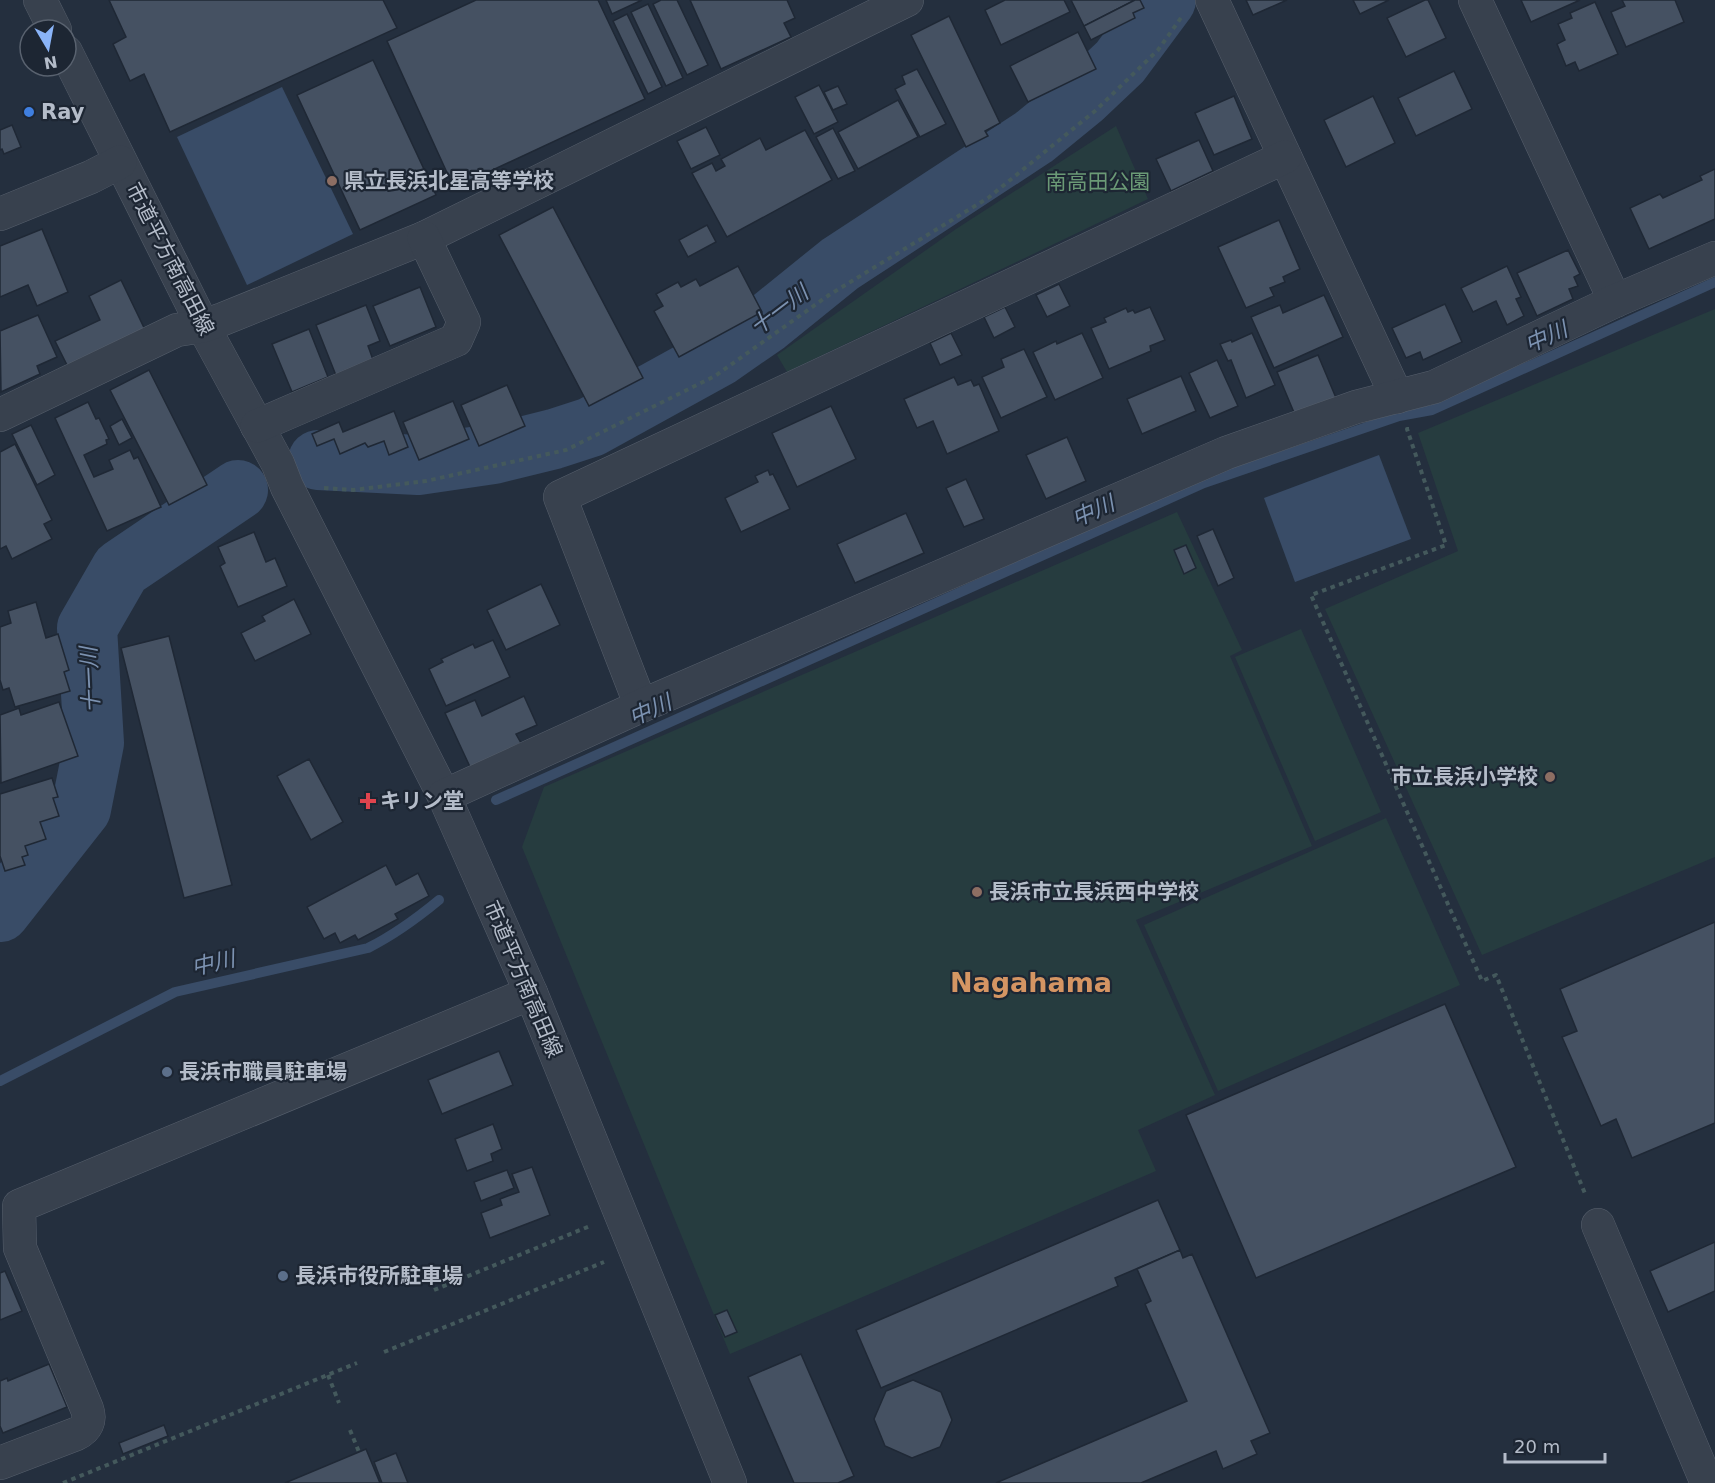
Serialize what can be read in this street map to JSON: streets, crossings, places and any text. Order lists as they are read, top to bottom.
{
  "streets": {
    "street": ["市道平方南高田線"]
  },
  "districts": ["Nagahama"],
  "water": ["十一川", "中川"],
  "parks": ["南高田公園"],
  "places": {
    "other": [
      "Ray",
      "県立長浜北星高等学校",
      "市立長浜小学校",
      "長浜市立長浜西中学校",
      "長浜市職員駐車場",
      "長浜市役所駐車場"
    ],
    "health": ["キリン堂"]
  },
  "scale_bar": "20 m",
  "north": "bottom"
}
